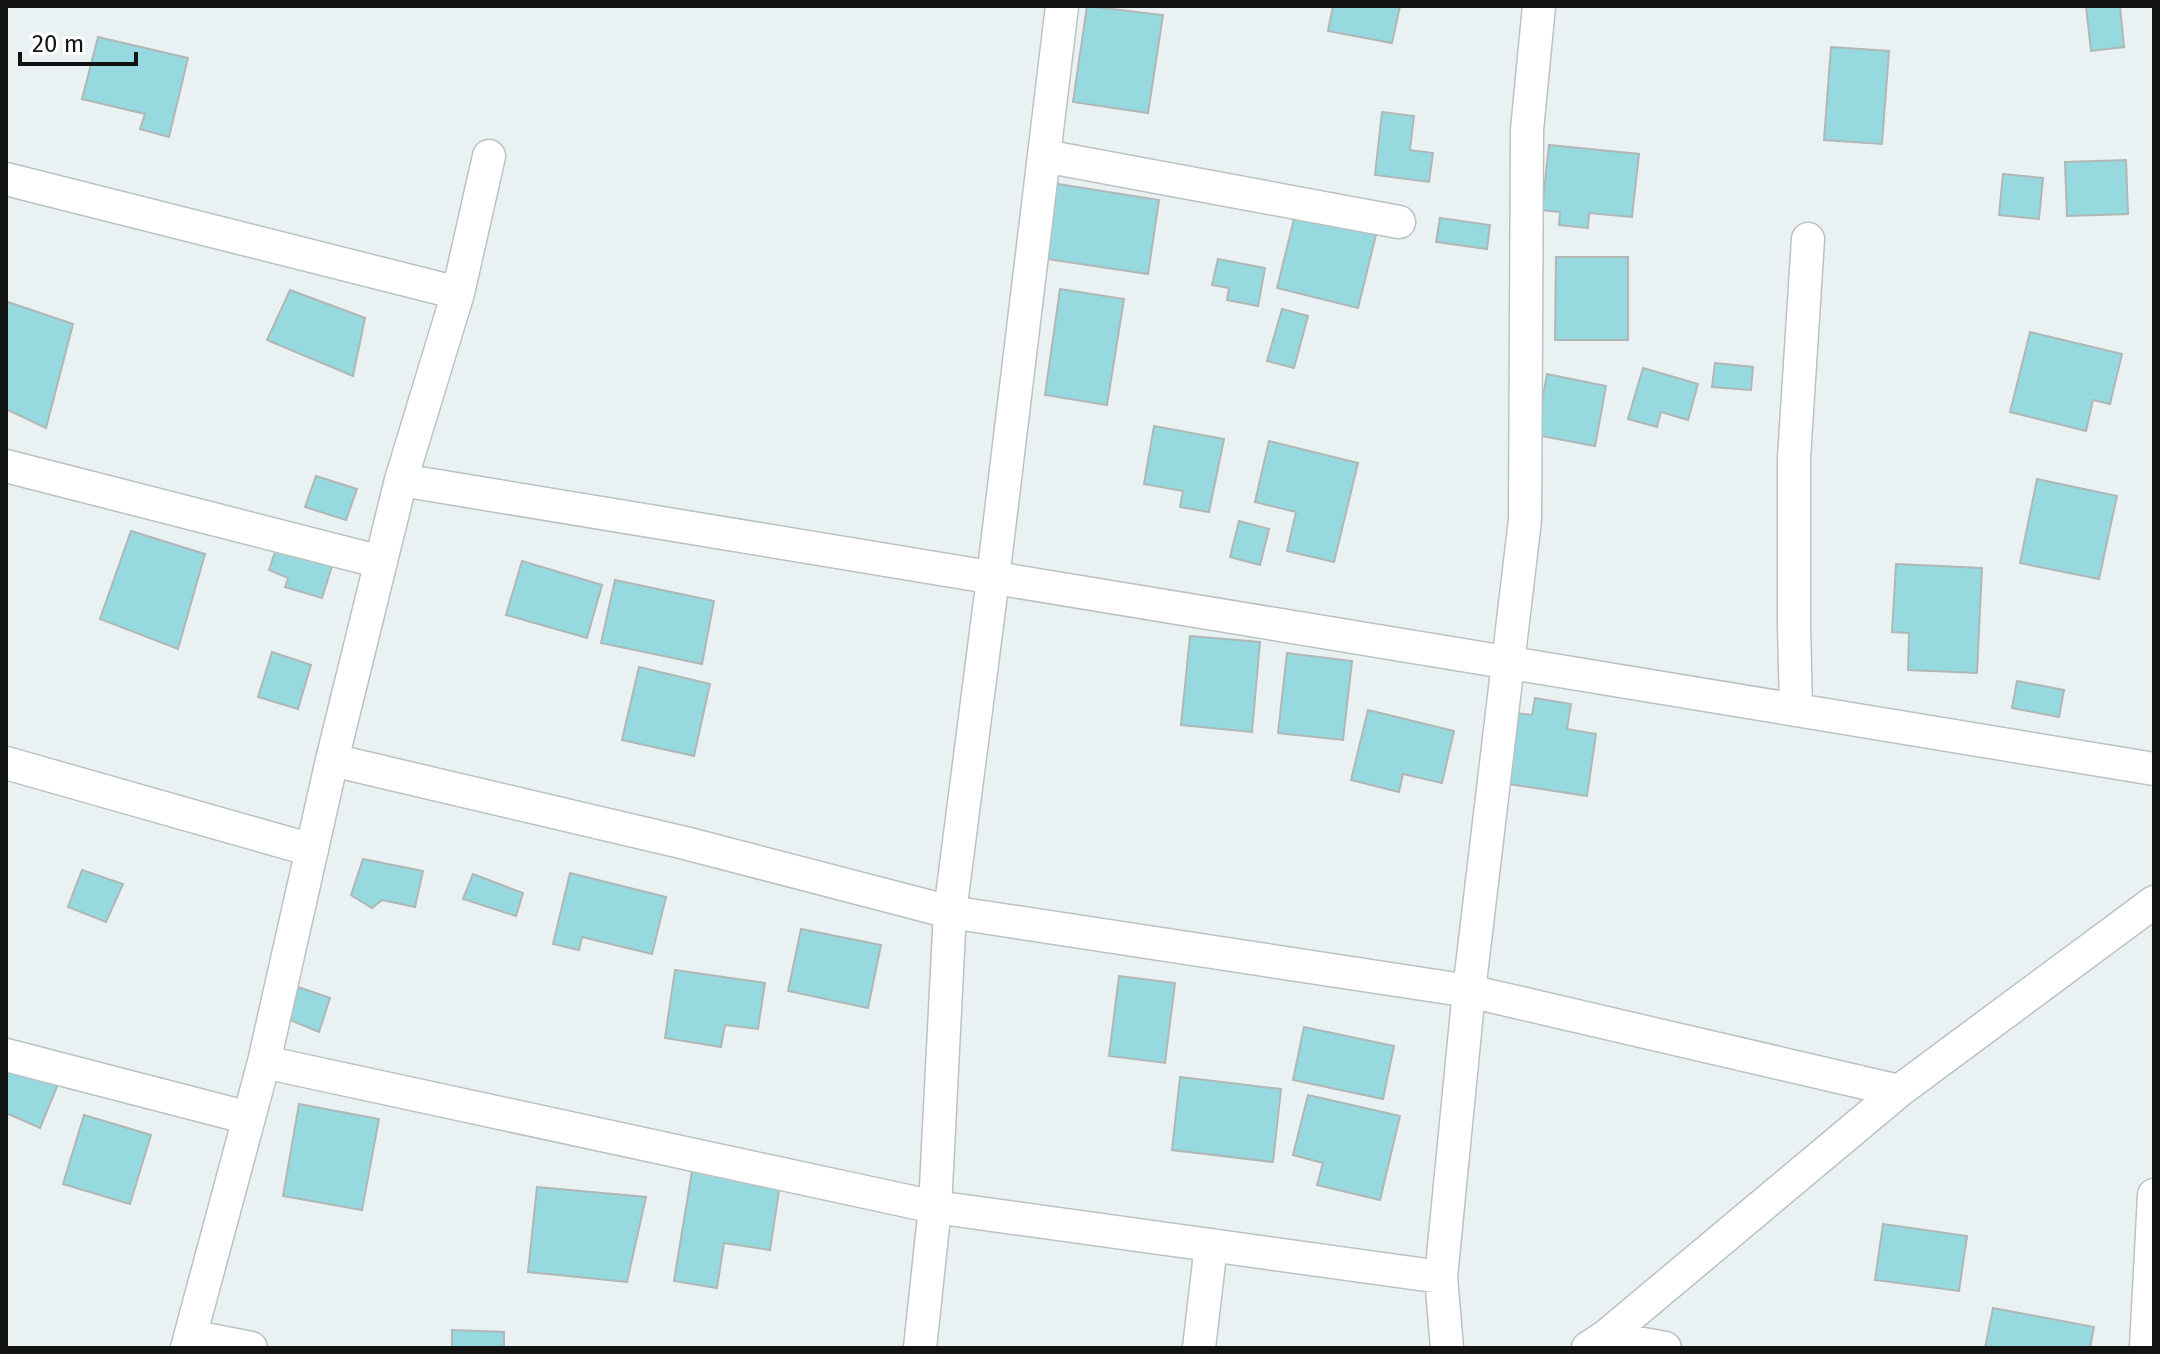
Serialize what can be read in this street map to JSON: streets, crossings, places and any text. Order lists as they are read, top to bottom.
{
  "scale_bar": "20 m"
}
